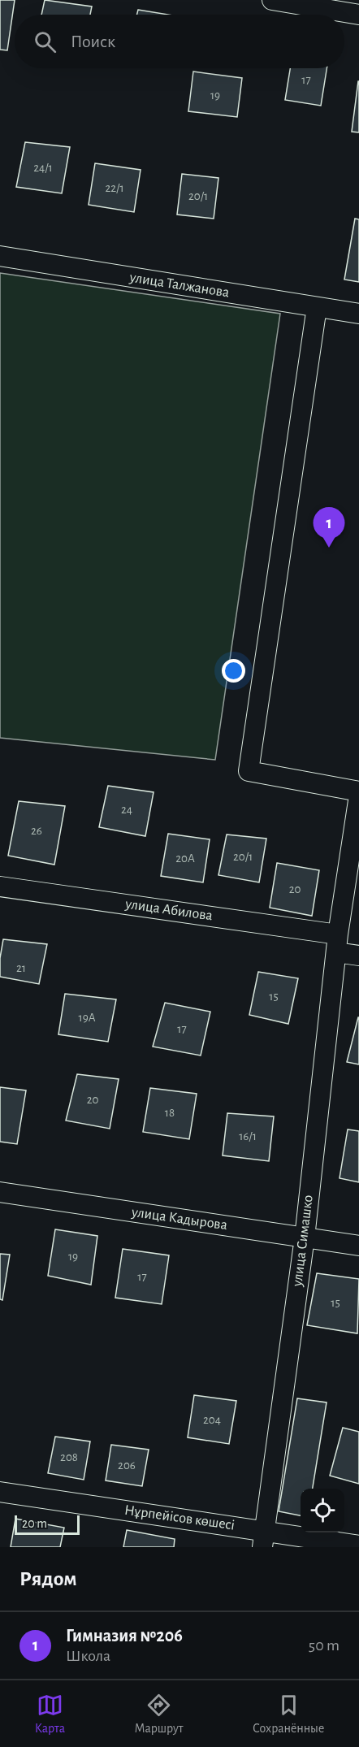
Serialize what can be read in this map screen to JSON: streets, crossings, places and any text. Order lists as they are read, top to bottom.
{
  "streets": {
    "street": [
      "улица Талжанова",
      "улица Абилова",
      "улица Кадырова",
      "улица Симашко",
      "Нұрпейісов көшесі"
    ]
  },
  "crossings": [
    ["улица Абилова", "улица Симашко"],
    ["улица Кадырова", "улица Симашко"],
    ["улица Симашко", "Нұрпейісов көшесі"]
  ],
  "house_numbers": [
    "17",
    "19",
    "24/1",
    "22/1",
    "20/1",
    "24",
    "26",
    "20/1",
    "20А",
    "20",
    "21",
    "15",
    "19А",
    "17",
    "20",
    "18",
    "16/1",
    "19",
    "17",
    "15",
    "204",
    "208",
    "206"
  ],
  "scale_bar": "20 m",
  "page": {
    "search": "Поиск",
    "pins": "1",
    "scale": "20 m",
    "heading": "Рядом",
    "list": [
      {
        "mark": "1",
        "name": "Гимназия №206",
        "note": "Школа",
        "value": "50 m"
      }
    ],
    "nav": ["Карта", "Маршрут", "Сохранённые"]
  }
}
